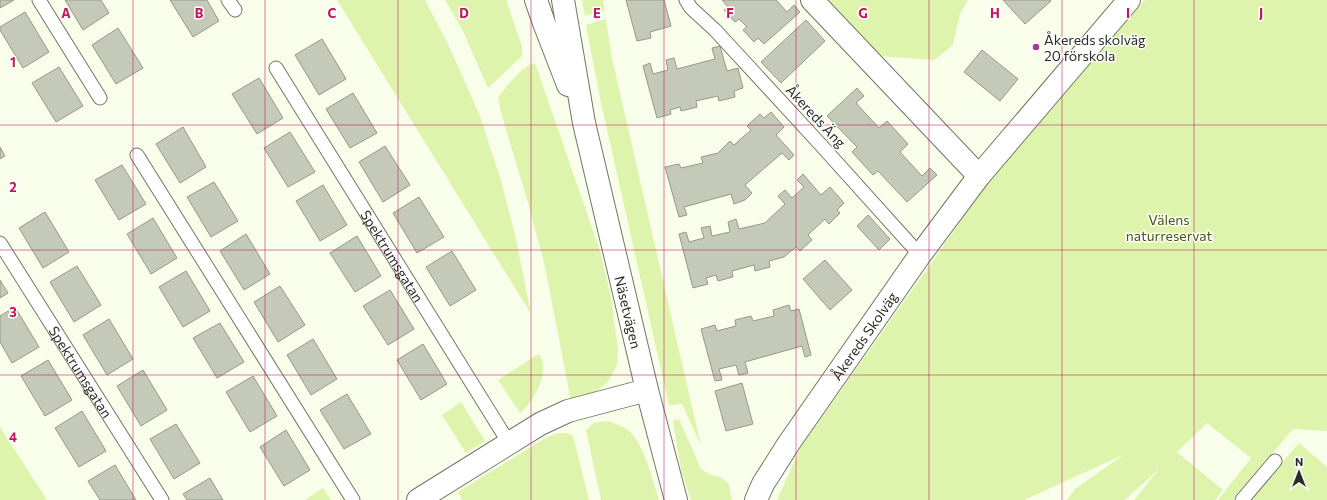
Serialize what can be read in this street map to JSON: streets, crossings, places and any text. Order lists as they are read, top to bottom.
{
  "streets": {
    "street": ["Näsetvägen", "Åkereds Skolväg"],
    "lane": ["Åkereds Äng", "Spektrumsgatan"]
  },
  "crossings": [
    ["Åkereds Äng", "Åkereds Skolväg"]
  ],
  "parks": ["Välens naturreservat"],
  "places": ["Åkereds skolväg 20 förskola"],
  "north": "top",
  "grid": {
    "columns": [
      "A",
      "B",
      "C",
      "D",
      "E",
      "F",
      "G",
      "H",
      "I",
      "J"
    ],
    "rows": [
      "1",
      "2",
      "3",
      "4"
    ]
  }
}
